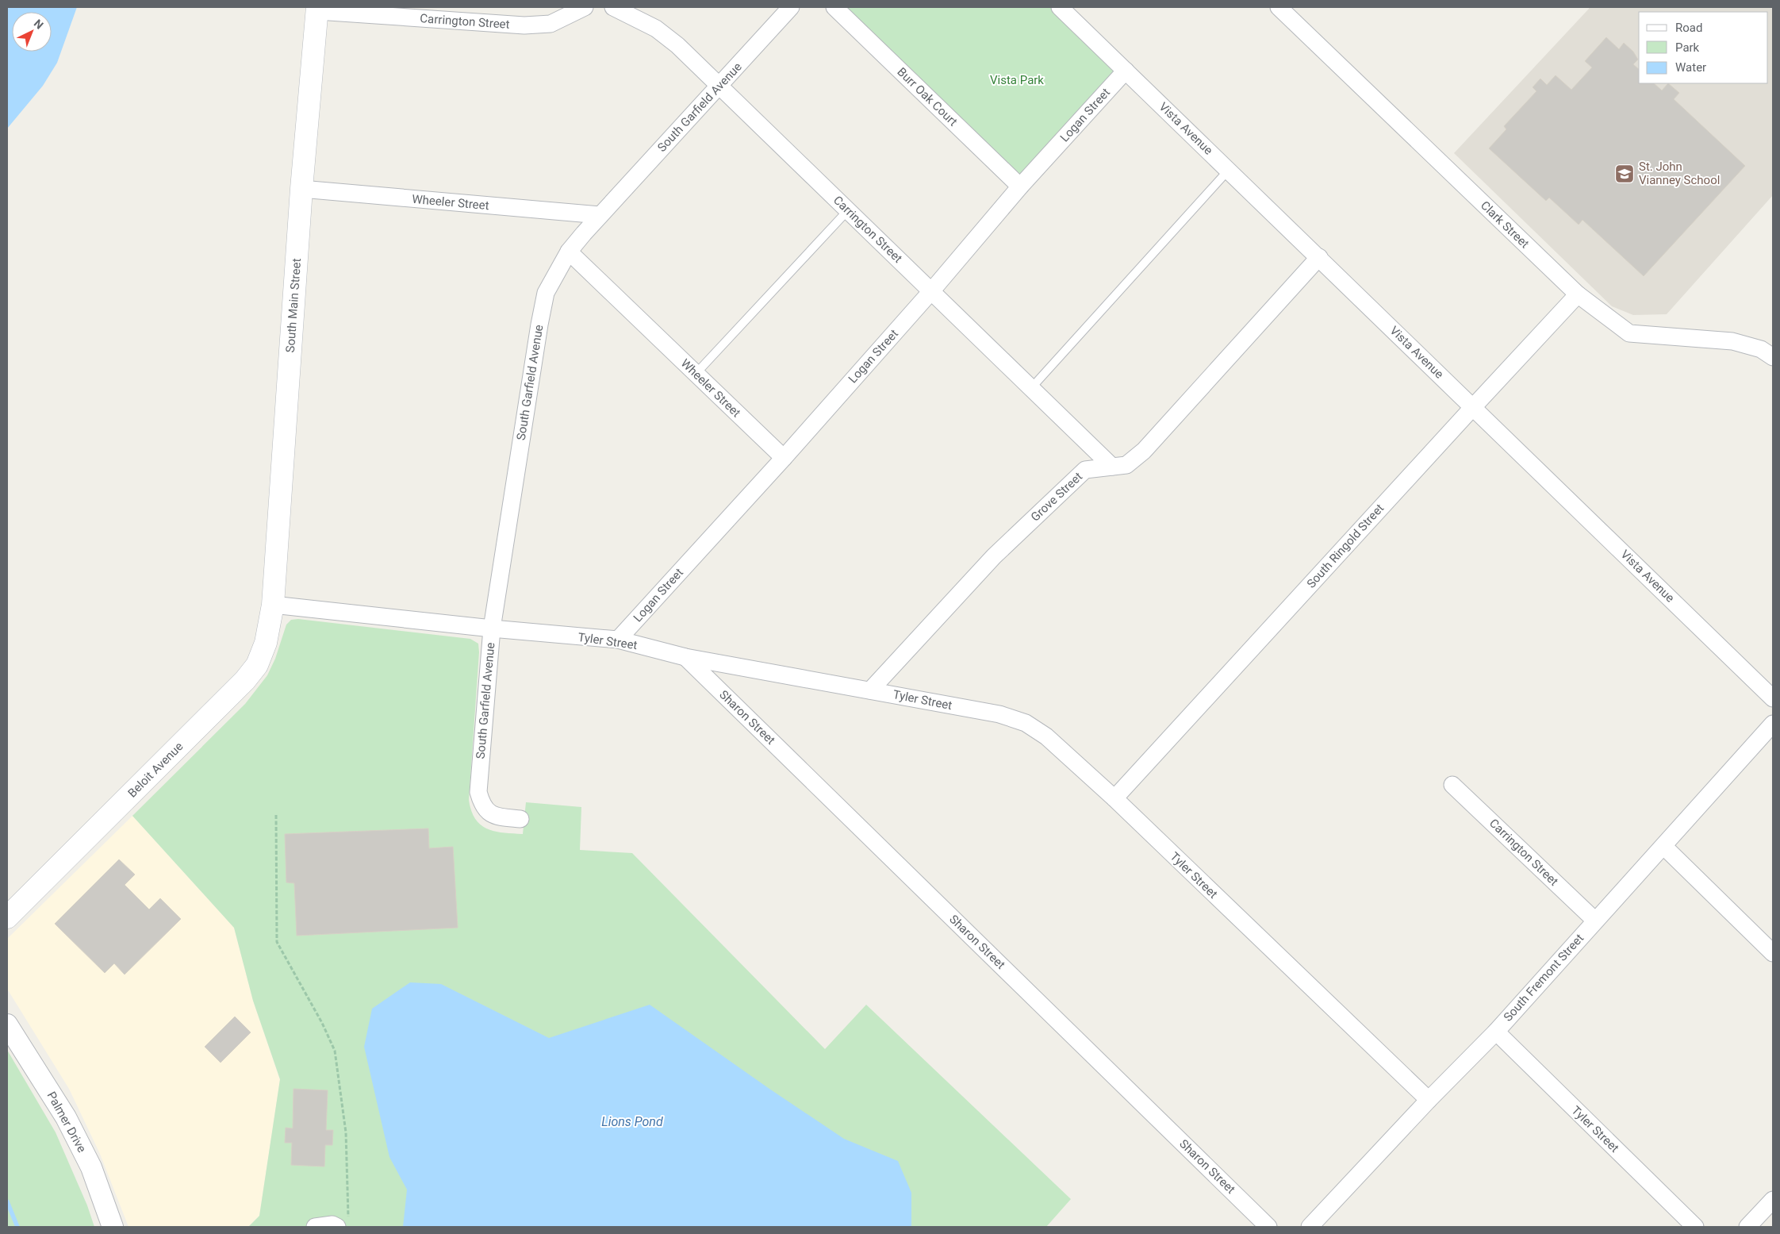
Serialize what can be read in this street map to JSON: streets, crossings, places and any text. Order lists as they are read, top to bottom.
{
  "streets": {
    "main road": ["South Main Street", "Beloit Avenue"],
    "street": [
      "Carrington Street",
      "Burr Oak Court",
      "South Garfield Avenue",
      "Logan Street",
      "Vista Avenue",
      "Wheeler Street",
      "Clark Street",
      "Grove Street",
      "South Ringold Street",
      "Tyler Street",
      "Sharon Street",
      "South Fremont Street",
      "Palmer Drive"
    ]
  },
  "crossings": [
    ["Carrington Street", "South Garfield Avenue"],
    ["Carrington Street", "Logan Street"],
    ["Carrington Street", "South Main Street"],
    ["Carrington Street", "Grove Street"],
    ["Carrington Street", "South Fremont Street"],
    ["Burr Oak Court", "Logan Street"],
    ["South Garfield Avenue", "Wheeler Street"],
    ["South Garfield Avenue", "Tyler Street"],
    ["Logan Street", "Vista Avenue"],
    ["Logan Street", "Wheeler Street"],
    ["Logan Street", "Tyler Street"],
    ["Vista Avenue", "Grove Street"],
    ["Vista Avenue", "South Ringold Street"],
    ["Wheeler Street", "South Main Street"],
    ["Clark Street", "South Ringold Street"],
    ["South Main Street", "Tyler Street"],
    ["South Main Street", "Beloit Avenue"],
    ["Grove Street", "Tyler Street"],
    ["South Ringold Street", "Tyler Street"],
    ["Tyler Street", "Sharon Street"],
    ["Tyler Street", "Beloit Avenue"],
    ["Tyler Street", "South Fremont Street"]
  ],
  "water": ["Lions Pond"],
  "parks": ["Vista Park"],
  "places": {
    "school or university": ["St. John Vianney School"]
  },
  "legend": ["Road", "Park", "Water"],
  "north": "top right"
}
